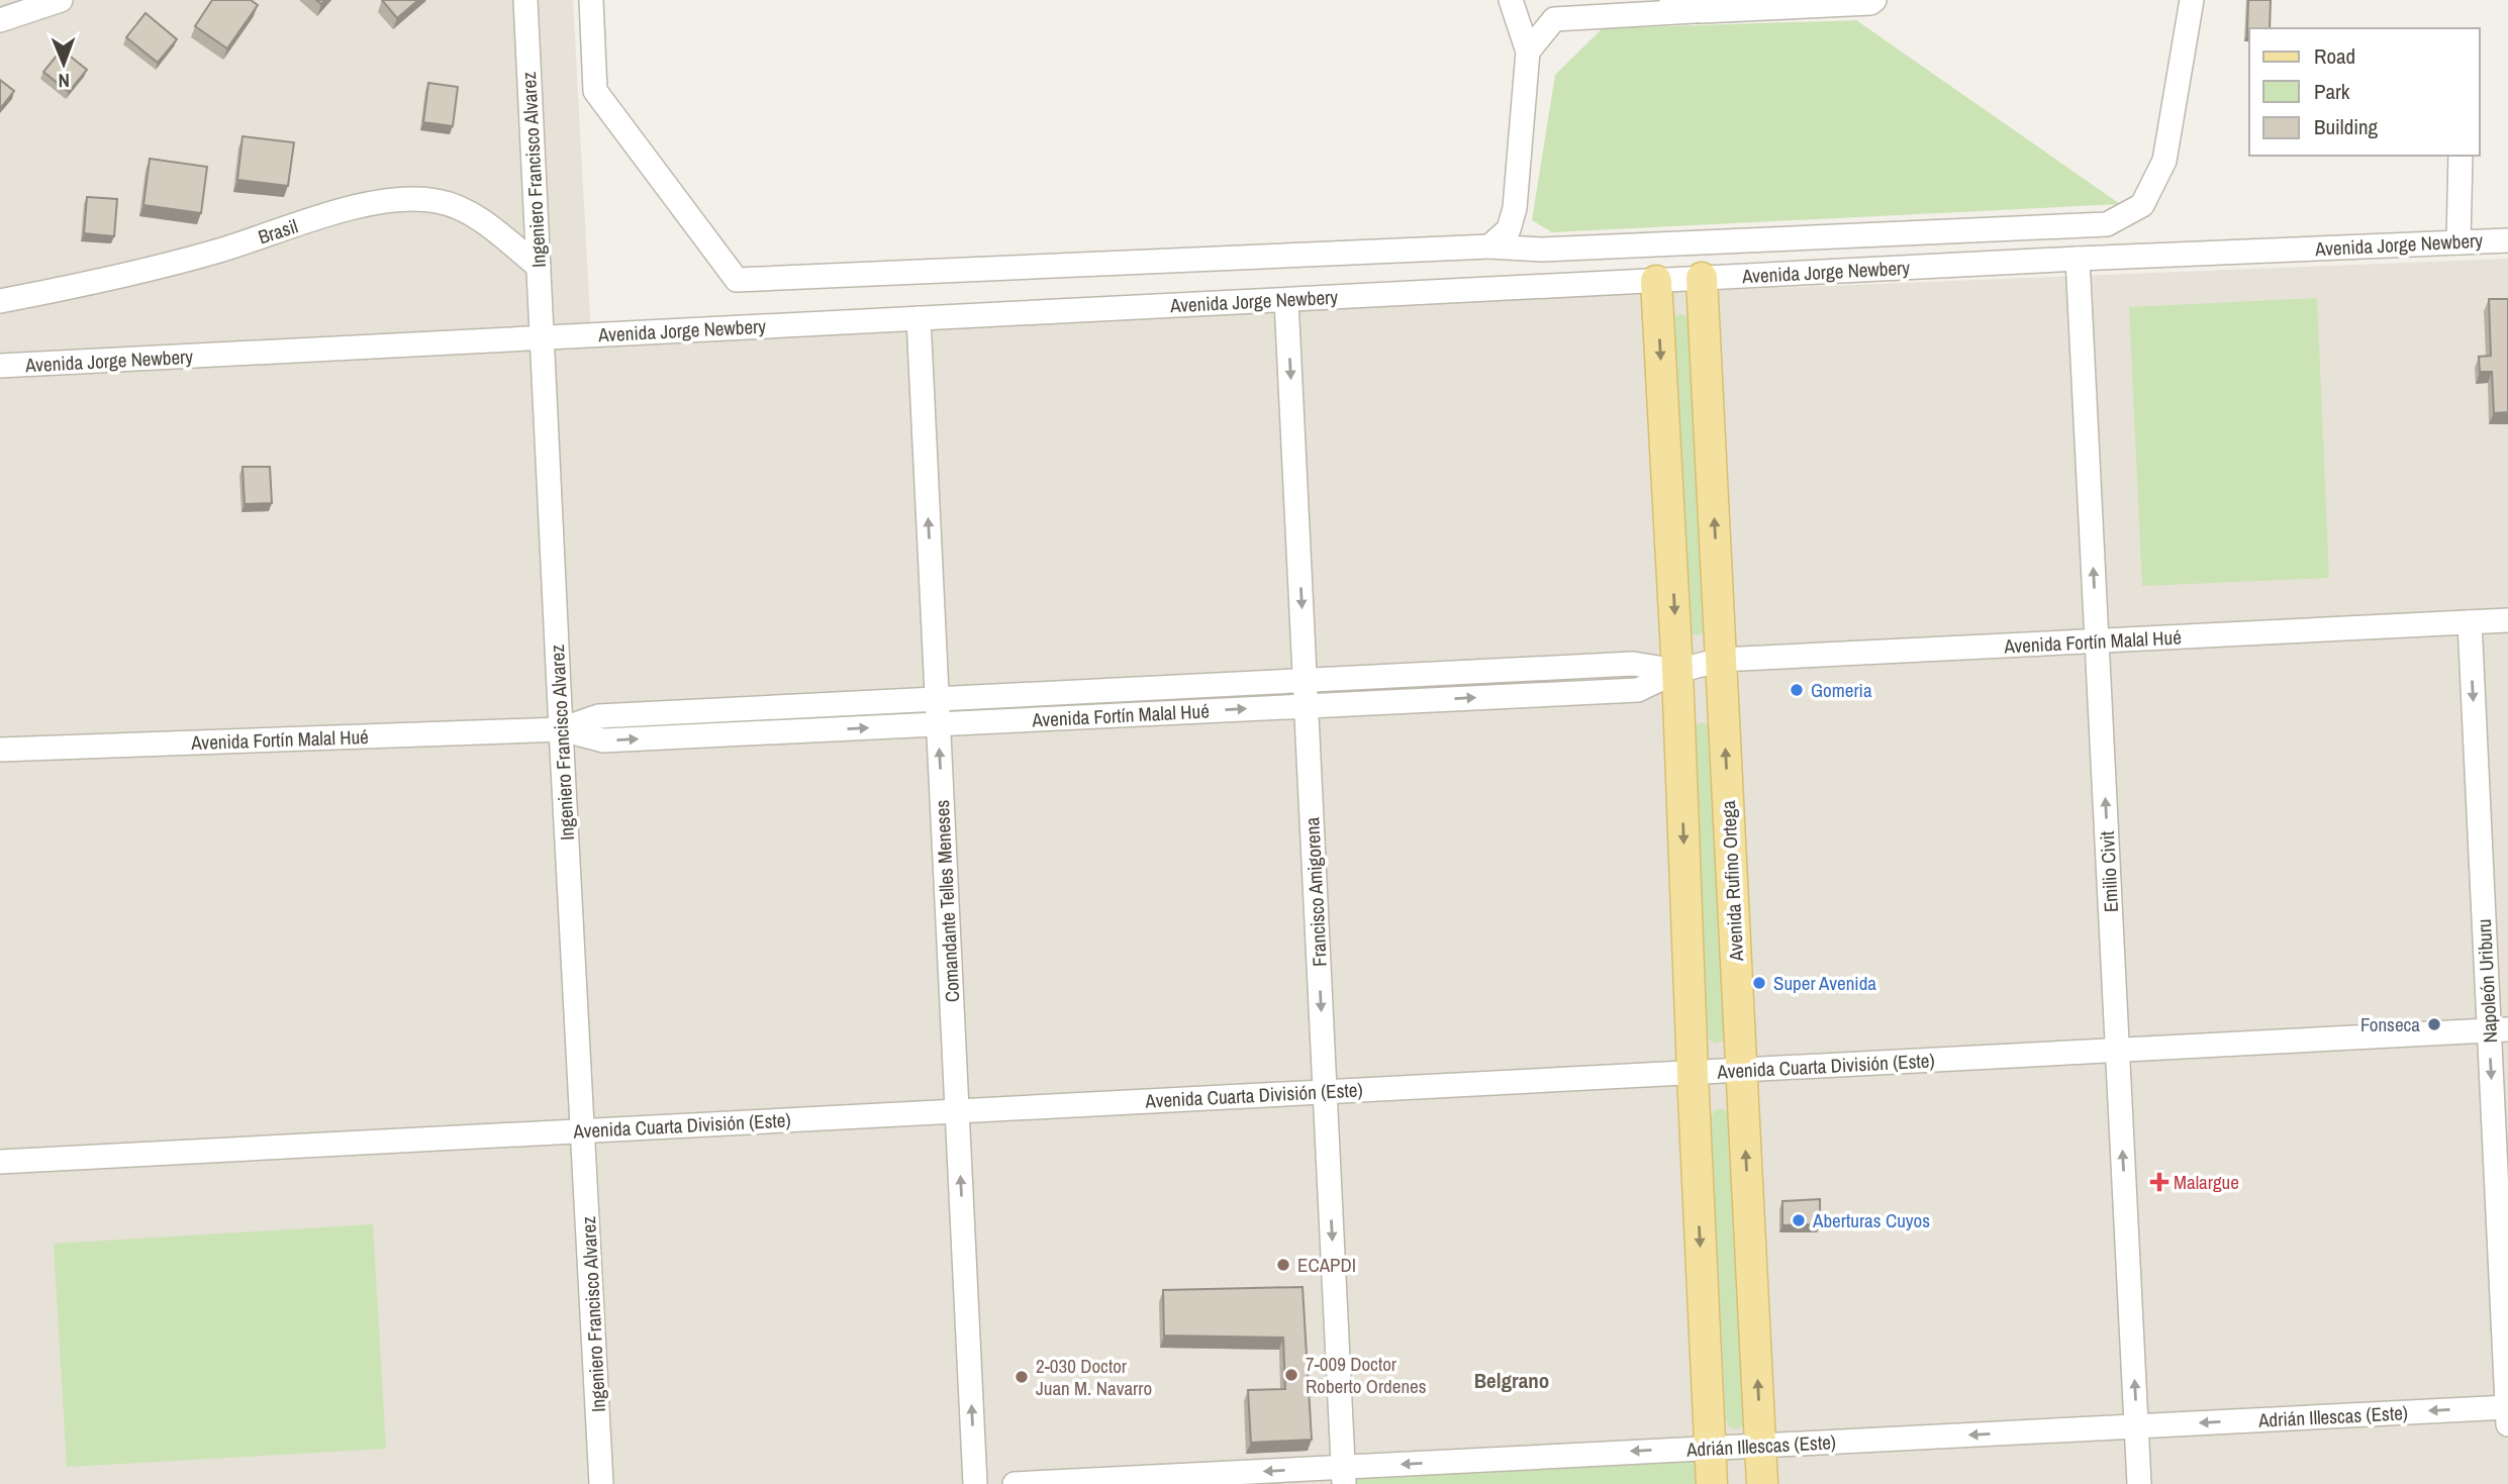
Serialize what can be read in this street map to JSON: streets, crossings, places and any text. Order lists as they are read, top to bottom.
{
  "streets": {
    "main road": ["Avenida Rufino Ortega"],
    "street": [
      "Ingeniero Francisco Alvarez",
      "Brasil",
      "Avenida Jorge Newbery",
      "Avenida Fortín Malal Hué",
      "Emilio Civit",
      "Francisco Amigorena",
      "Comandante Telles Meneses",
      "Napoleón Uriburu",
      "Avenida Cuarta División (Este)",
      "Adrián Illescas (Este)"
    ]
  },
  "crossings": [
    ["Ingeniero Francisco Alvarez", "Brasil"],
    ["Ingeniero Francisco Alvarez", "Avenida Jorge Newbery"],
    ["Ingeniero Francisco Alvarez", "Avenida Fortín Malal Hué"],
    ["Ingeniero Francisco Alvarez", "Avenida Cuarta División (Este)"],
    ["Avenida Jorge Newbery", "Emilio Civit"],
    ["Avenida Jorge Newbery", "Avenida Rufino Ortega"],
    ["Avenida Jorge Newbery", "Francisco Amigorena"],
    ["Avenida Jorge Newbery", "Comandante Telles Meneses"],
    ["Avenida Fortín Malal Hué", "Emilio Civit"],
    ["Avenida Fortín Malal Hué", "Avenida Rufino Ortega"],
    ["Avenida Fortín Malal Hué", "Francisco Amigorena"],
    ["Avenida Fortín Malal Hué", "Comandante Telles Meneses"],
    ["Avenida Fortín Malal Hué", "Napoleón Uriburu"],
    ["Emilio Civit", "Avenida Cuarta División (Este)"],
    ["Emilio Civit", "Adrián Illescas (Este)"],
    ["Avenida Rufino Ortega", "Avenida Cuarta División (Este)"],
    ["Avenida Rufino Ortega", "Adrián Illescas (Este)"],
    ["Francisco Amigorena", "Avenida Cuarta División (Este)"],
    ["Francisco Amigorena", "Adrián Illescas (Este)"],
    ["Comandante Telles Meneses", "Avenida Cuarta División (Este)"],
    ["Napoleón Uriburu", "Avenida Cuarta División (Este)"],
    ["Napoleón Uriburu", "Adrián Illescas (Este)"]
  ],
  "one_way": [
    "Emilio Civit",
    "Francisco Amigorena",
    "Comandante Telles Meneses",
    "Napoleón Uriburu",
    "Adrián Illescas (Este)"
  ],
  "districts": ["Belgrano"],
  "places": {
    "other": [
      "Gomeria",
      "Super Avenida",
      "Fonseca",
      "Aberturas Cuyos",
      "ECAPDI",
      "7-009 Doctor Roberto Ordenes",
      "2-030 Doctor Juan M. Navarro"
    ],
    "health": ["Malargue"]
  },
  "legend": ["Road", "Park", "Building"],
  "north": "bottom"
}
